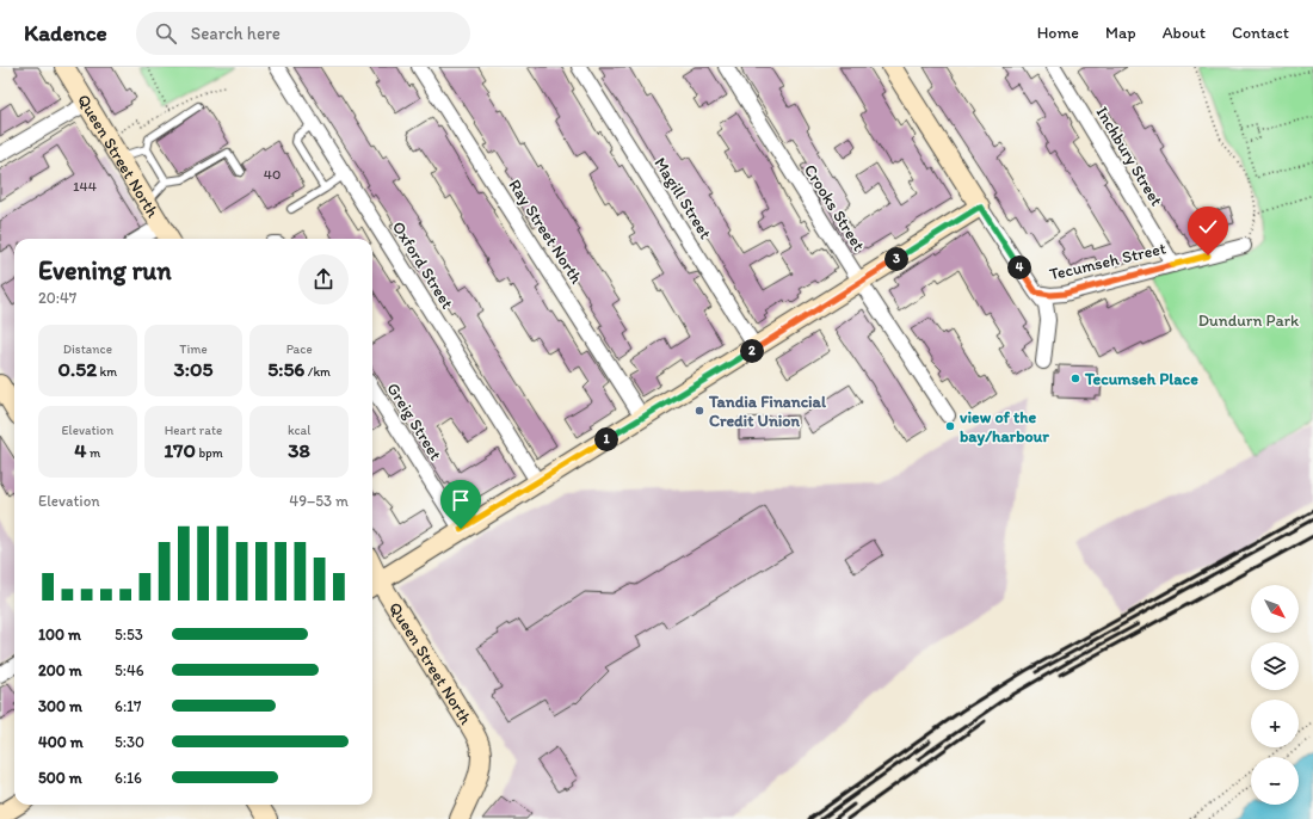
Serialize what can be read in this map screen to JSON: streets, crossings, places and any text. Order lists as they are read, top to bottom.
{
  "streets": {
    "street": [
      "Queen Street North",
      "Inchbury Street",
      "Magill Street",
      "Crooks Street",
      "Ray Street North",
      "Tecumseh Street",
      "Oxford Street",
      "Greig Street"
    ]
  },
  "crossings": [
    ["Inchbury Street", "Tecumseh Street"]
  ],
  "parks": ["Dundurn Park"],
  "places": ["Tecumseh Place", "Tandia Financial Credit Union", "view of the bay/harbour"],
  "house_numbers": ["40", "144"],
  "north": "bottom right",
  "page": {
    "header": "Kadence",
    "search": "Search here",
    "nav": [
      "Home",
      "Map",
      "About",
      "Contact"
    ],
    "heading": ["Evening run", "20:47"],
    "pins": [
      "3",
      "4",
      "2",
      "1"
    ],
    "stats": [
      ["Distance", "0.52 km"],
      ["Time", "3:05"],
      ["Pace", "5:56 /km"],
      ["Elevation", "4 m"],
      ["Heart rate", "170 bpm"],
      ["kcal", "38"]
    ],
    "chart": ["Elevation", "49–53 m"],
    "map_buttons": ["+", "−"],
    "list": [
      {
        "name": "100 m",
        "note": "5:53"
      },
      {
        "name": "200 m",
        "note": "5:46"
      },
      {
        "name": "300 m",
        "note": "6:17"
      },
      {
        "name": "400 m",
        "note": "5:30"
      },
      {
        "name": "500 m",
        "note": "6:16"
      }
    ]
  }
}
